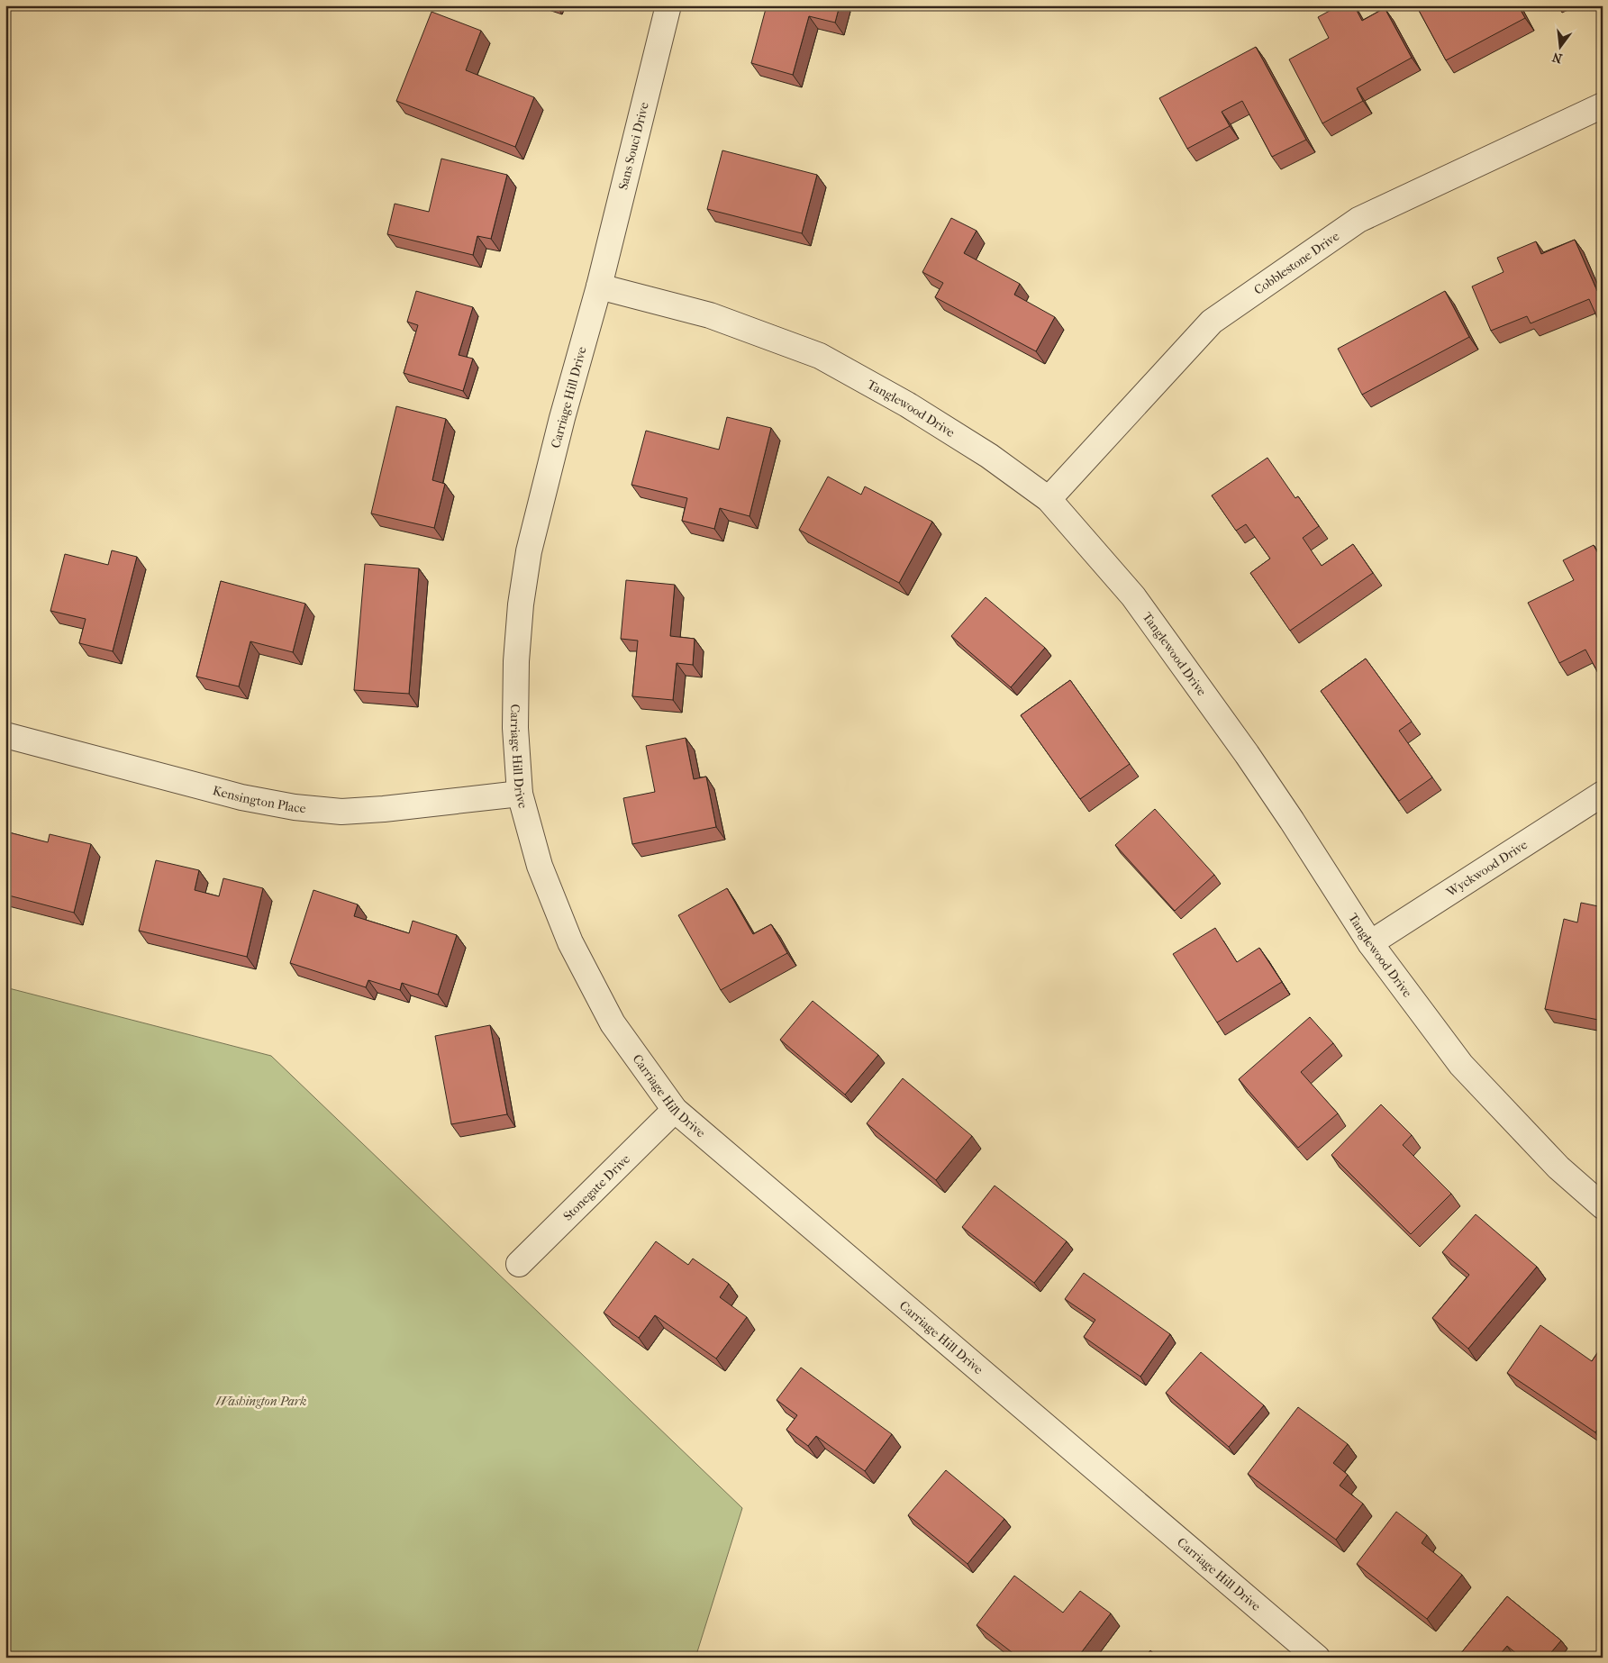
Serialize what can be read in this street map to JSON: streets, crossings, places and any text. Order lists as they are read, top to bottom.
{
  "streets": {
    "street": [
      "Sans Souci Drive",
      "Cobblestone Drive",
      "Carriage Hill Drive",
      "Tanglewood Drive",
      "Kensington Place",
      "Wyckwood Drive",
      "Stonegate Drive"
    ]
  },
  "crossings": [
    ["Sans Souci Drive", "Carriage Hill Drive"],
    ["Sans Souci Drive", "Tanglewood Drive"],
    ["Cobblestone Drive", "Tanglewood Drive"],
    ["Carriage Hill Drive", "Tanglewood Drive"],
    ["Carriage Hill Drive", "Kensington Place"],
    ["Carriage Hill Drive", "Stonegate Drive"],
    ["Tanglewood Drive", "Wyckwood Drive"]
  ],
  "parks": ["Washington Park"],
  "north": "bottom"
}
